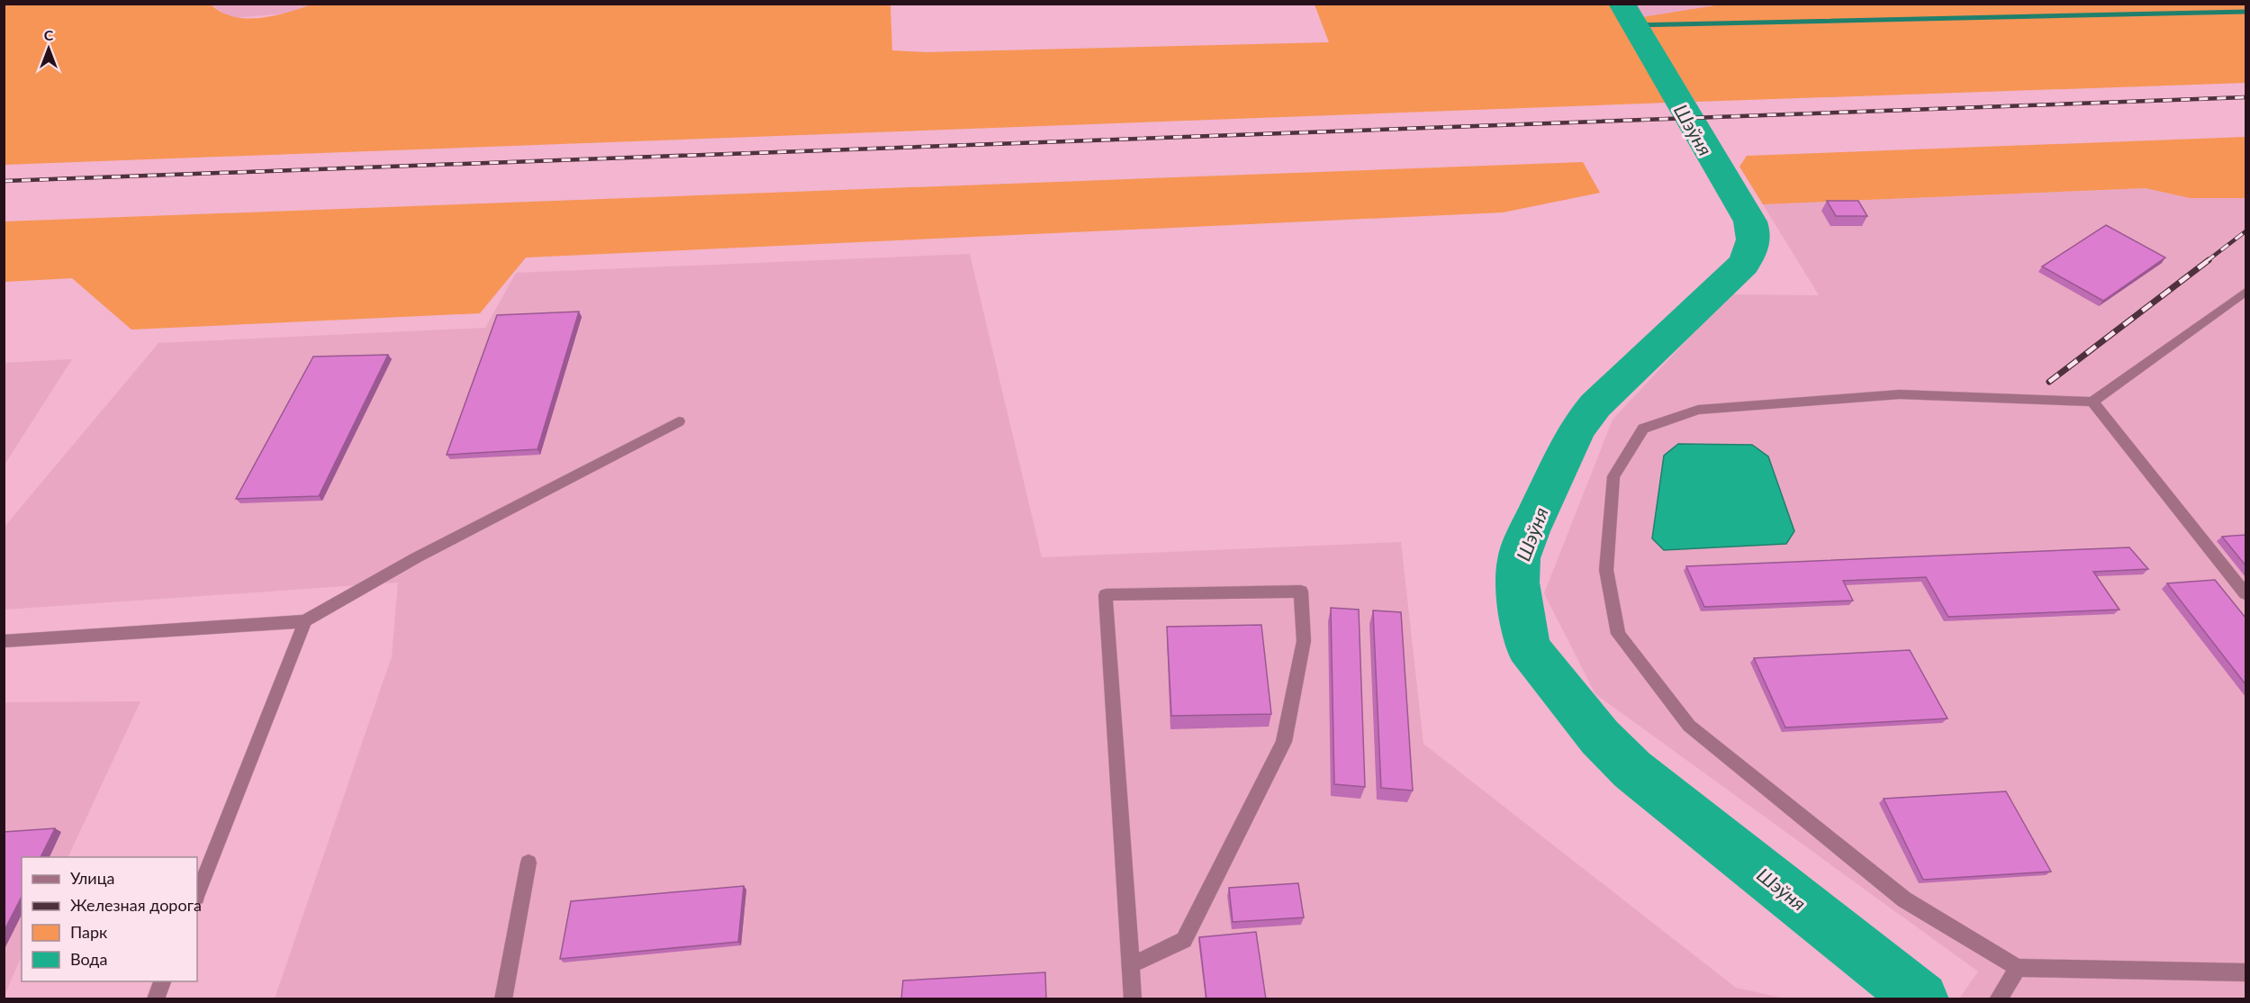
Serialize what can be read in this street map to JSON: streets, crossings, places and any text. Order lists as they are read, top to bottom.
{
  "water": ["Шэўня"],
  "legend": [
    "Улица",
    "Железная дорога",
    "Парк",
    "Вода"
  ],
  "north": "top"
}
